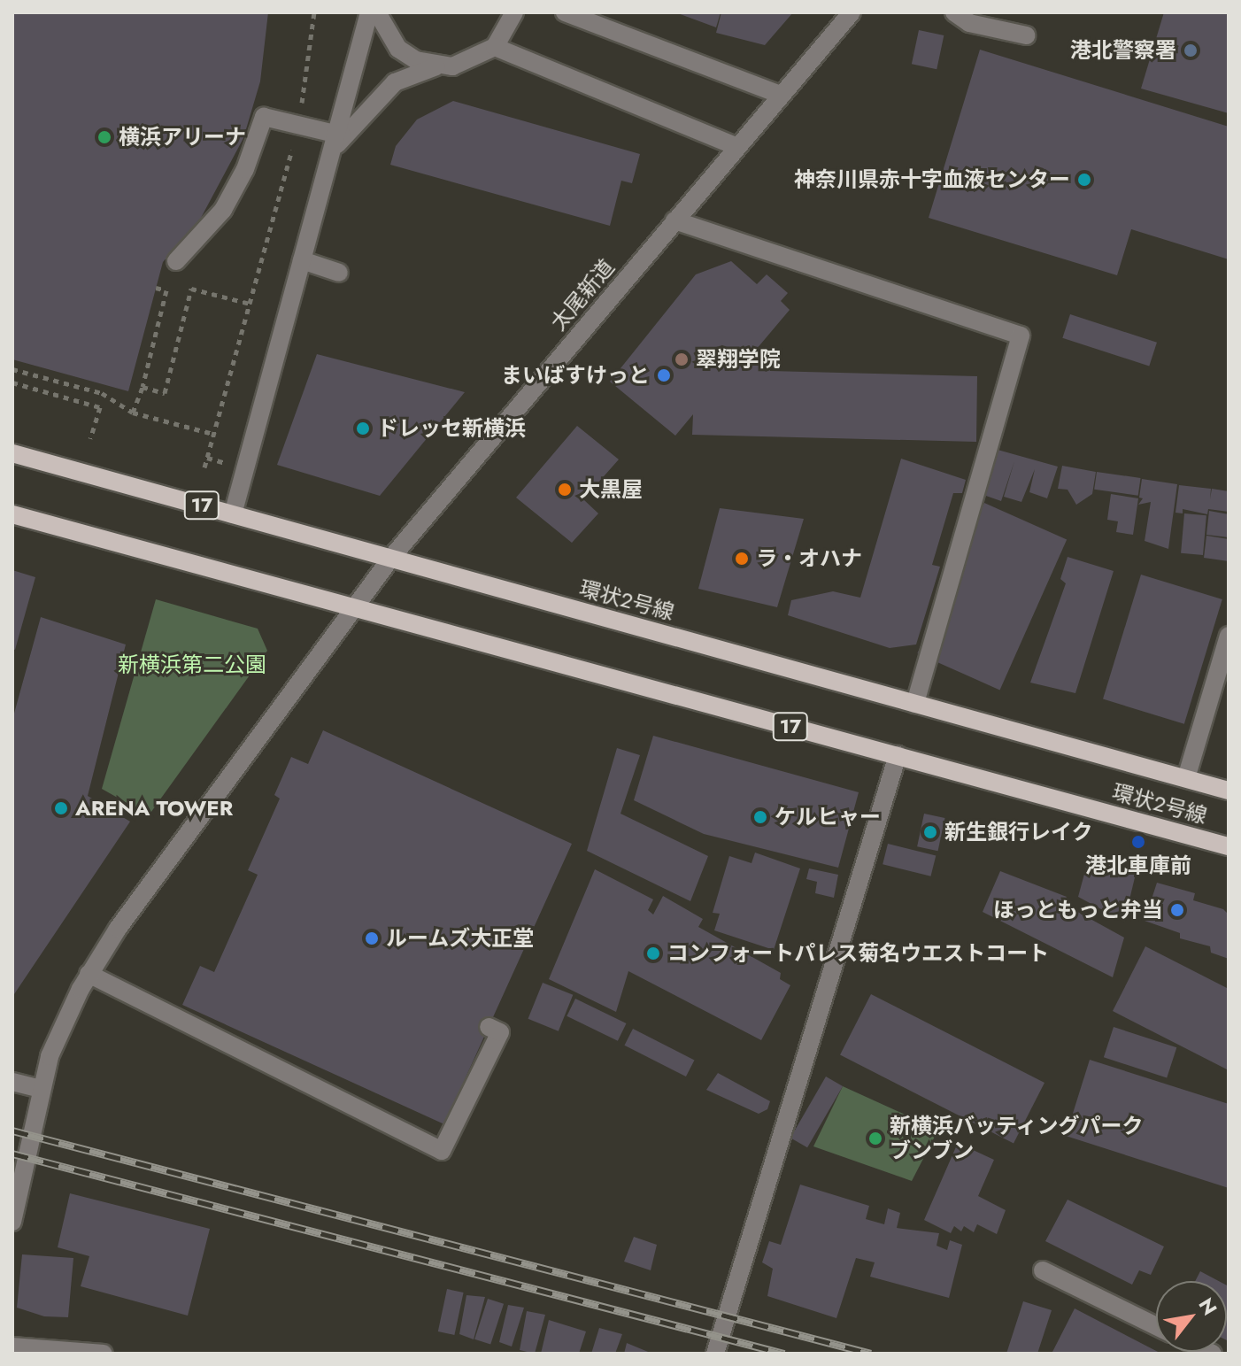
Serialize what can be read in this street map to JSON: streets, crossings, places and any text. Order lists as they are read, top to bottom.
{
  "streets": {
    "main road": ["17", "環状2号線"],
    "street": ["太尾新道"]
  },
  "crossings": [
    ["太尾新道", "環状2号線"]
  ],
  "parks": ["新横浜第二公園"],
  "places": [
    "港北警察署",
    "横浜アリーナ",
    "神奈川県赤十字血液センター",
    "翠翔学院",
    "まいばすけっと",
    "ドレッセ新横浜",
    "大黒屋",
    "ラ・オハナ",
    "ARENA TOWER",
    "ケルヒャー",
    "新生銀行レイク",
    "港北車庫前",
    "ほっともっと弁当",
    "ルームズ大正堂",
    "コンフォートパレス菊名ウエストコート",
    "新横浜バッティングパーク ブンブン"
  ],
  "north": "top right"
}
